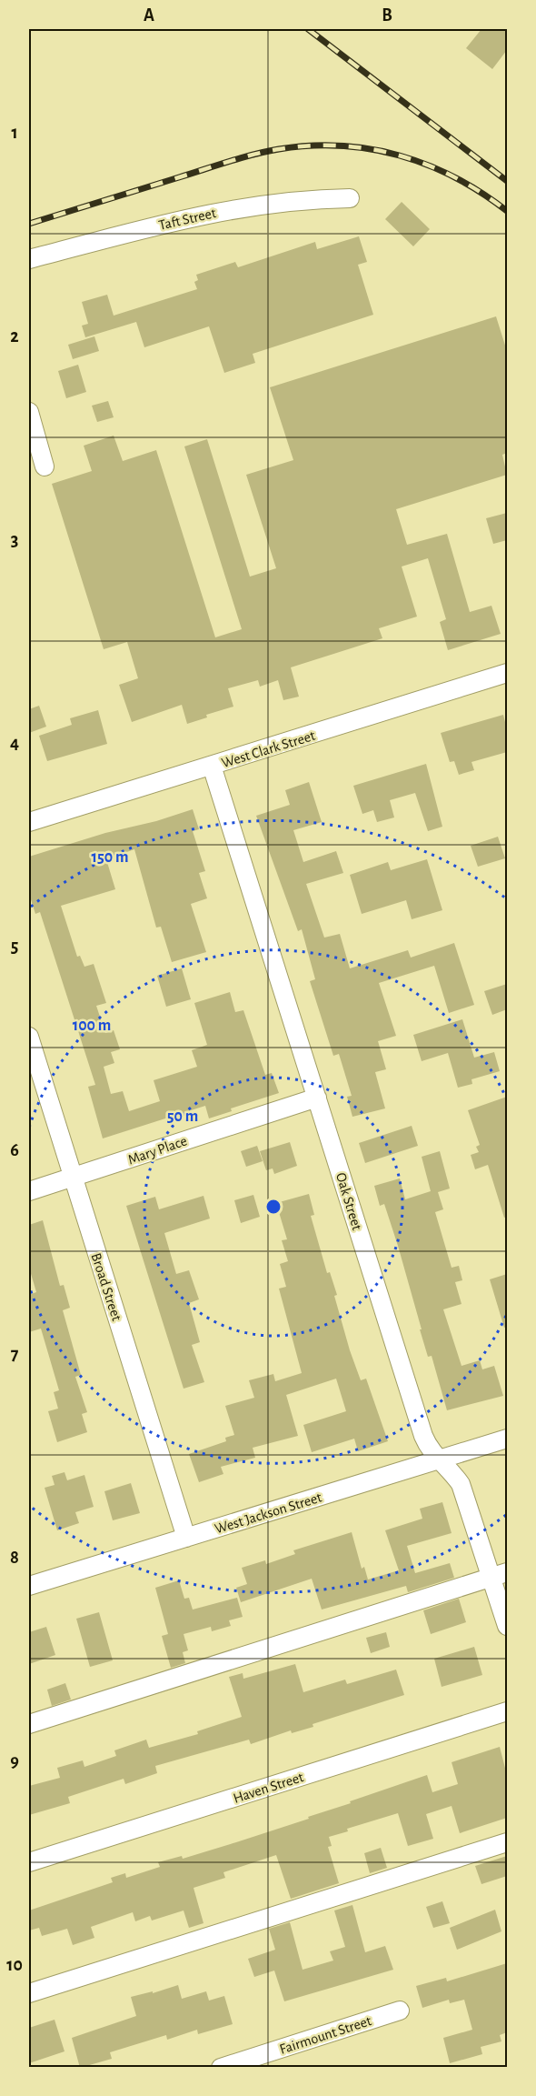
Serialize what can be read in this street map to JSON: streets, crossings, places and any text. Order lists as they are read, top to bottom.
{
  "streets": {
    "street": [
      "Taft Street",
      "West Clark Street",
      "Mary Place",
      "Oak Street",
      "Broad Street",
      "West Jackson Street",
      "Haven Street",
      "Fairmount Street"
    ]
  },
  "crossings": [
    ["West Clark Street", "Oak Street"],
    ["Mary Place", "Oak Street"],
    ["Mary Place", "Broad Street"],
    ["Oak Street", "West Jackson Street"],
    ["Broad Street", "West Jackson Street"]
  ],
  "grid": {
    "columns": ["A", "B"],
    "rows": [
      "1",
      "2",
      "3",
      "4",
      "5",
      "6",
      "7",
      "8",
      "9",
      "10"
    ]
  },
  "rings": ["150 m", "100 m", "50 m"]
}
